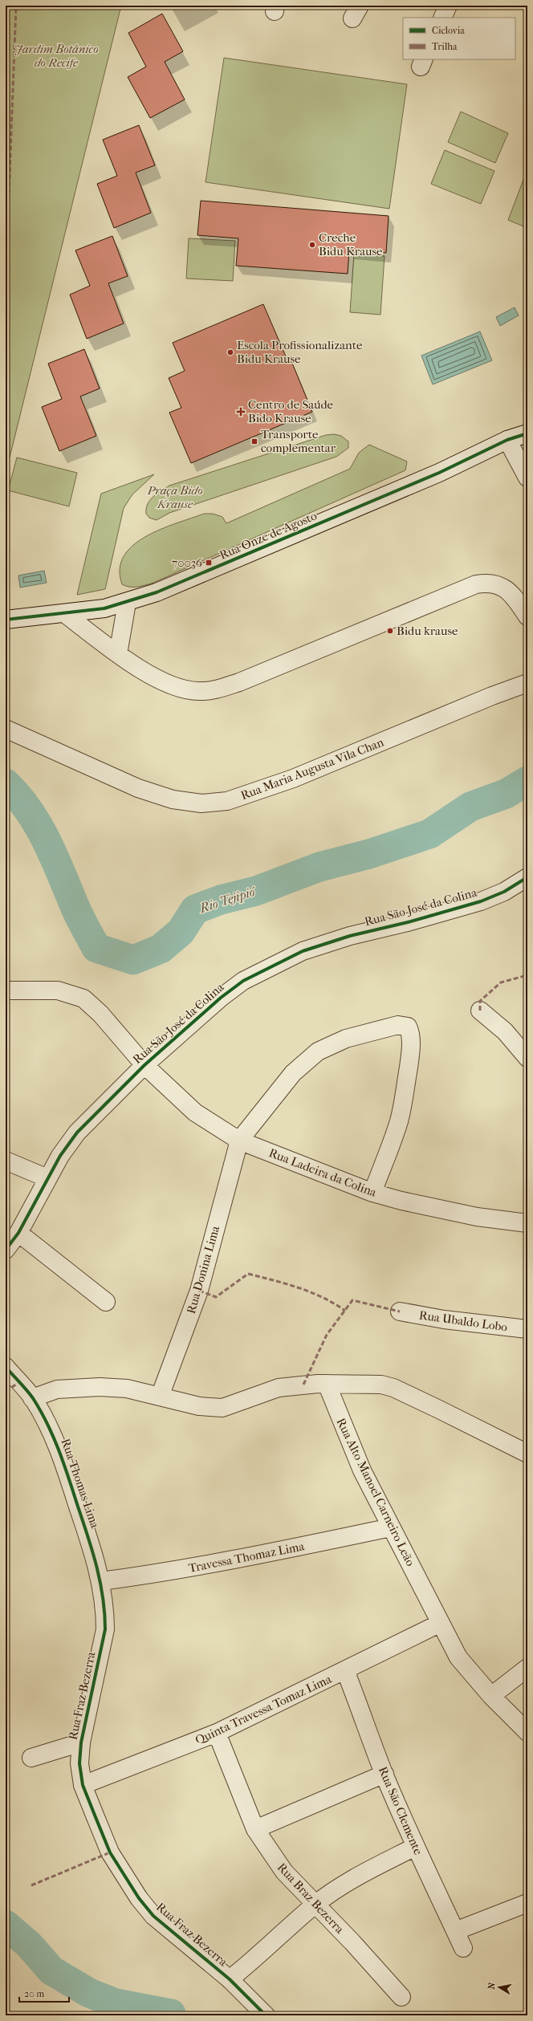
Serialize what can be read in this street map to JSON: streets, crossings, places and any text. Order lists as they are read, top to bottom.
{
  "streets": {
    "street": [
      "Rua Onze de Agosto",
      "Rua Maria Augusta Vila Chan",
      "Rua São José da Colina",
      "Rua Ladeira da Colina",
      "Rua Donina Lima",
      "Rua Ubaldo Lobo",
      "Rua Thomas Lima",
      "Rua Alto Manoel Carneiro Leão",
      "Travessa Thomaz Lima",
      "Rua Fraz Bezerra",
      "Quinta Travessa Tomaz Lima",
      "Rua São Clemente",
      "Rua Braz Bezerra"
    ]
  },
  "crossings": [
    ["Rua São José da Colina", "Rua Ladeira da Colina"],
    ["Rua Ladeira da Colina", "Rua Donina Lima"],
    ["Rua Thomas Lima", "Travessa Thomaz Lima"],
    ["Rua Thomas Lima", "Rua Fraz Bezerra"],
    ["Rua Alto Manoel Carneiro Leão", "Travessa Thomaz Lima"],
    ["Rua Alto Manoel Carneiro Leão", "Quinta Travessa Tomaz Lima"],
    ["Travessa Thomaz Lima", "Rua Fraz Bezerra"],
    ["Rua Fraz Bezerra", "Quinta Travessa Tomaz Lima"],
    ["Quinta Travessa Tomaz Lima", "Rua São Clemente"],
    ["Quinta Travessa Tomaz Lima", "Rua Braz Bezerra"]
  ],
  "water": ["Rio Tejipió"],
  "parks": ["Jardim Botânico do Recife", "Praça Bido Krause"],
  "places": {
    "other": ["Creche Bidu Krause", "Escola Profissionalizante Bidu Krause", "Bidu krause"],
    "health": ["Centro de Saúde Bido Krause"],
    "transit": ["Transporte complementar", "70036"]
  },
  "legend": ["Ciclovia", "Trilha"],
  "scale_bar": "20 m",
  "north": "left"
}
